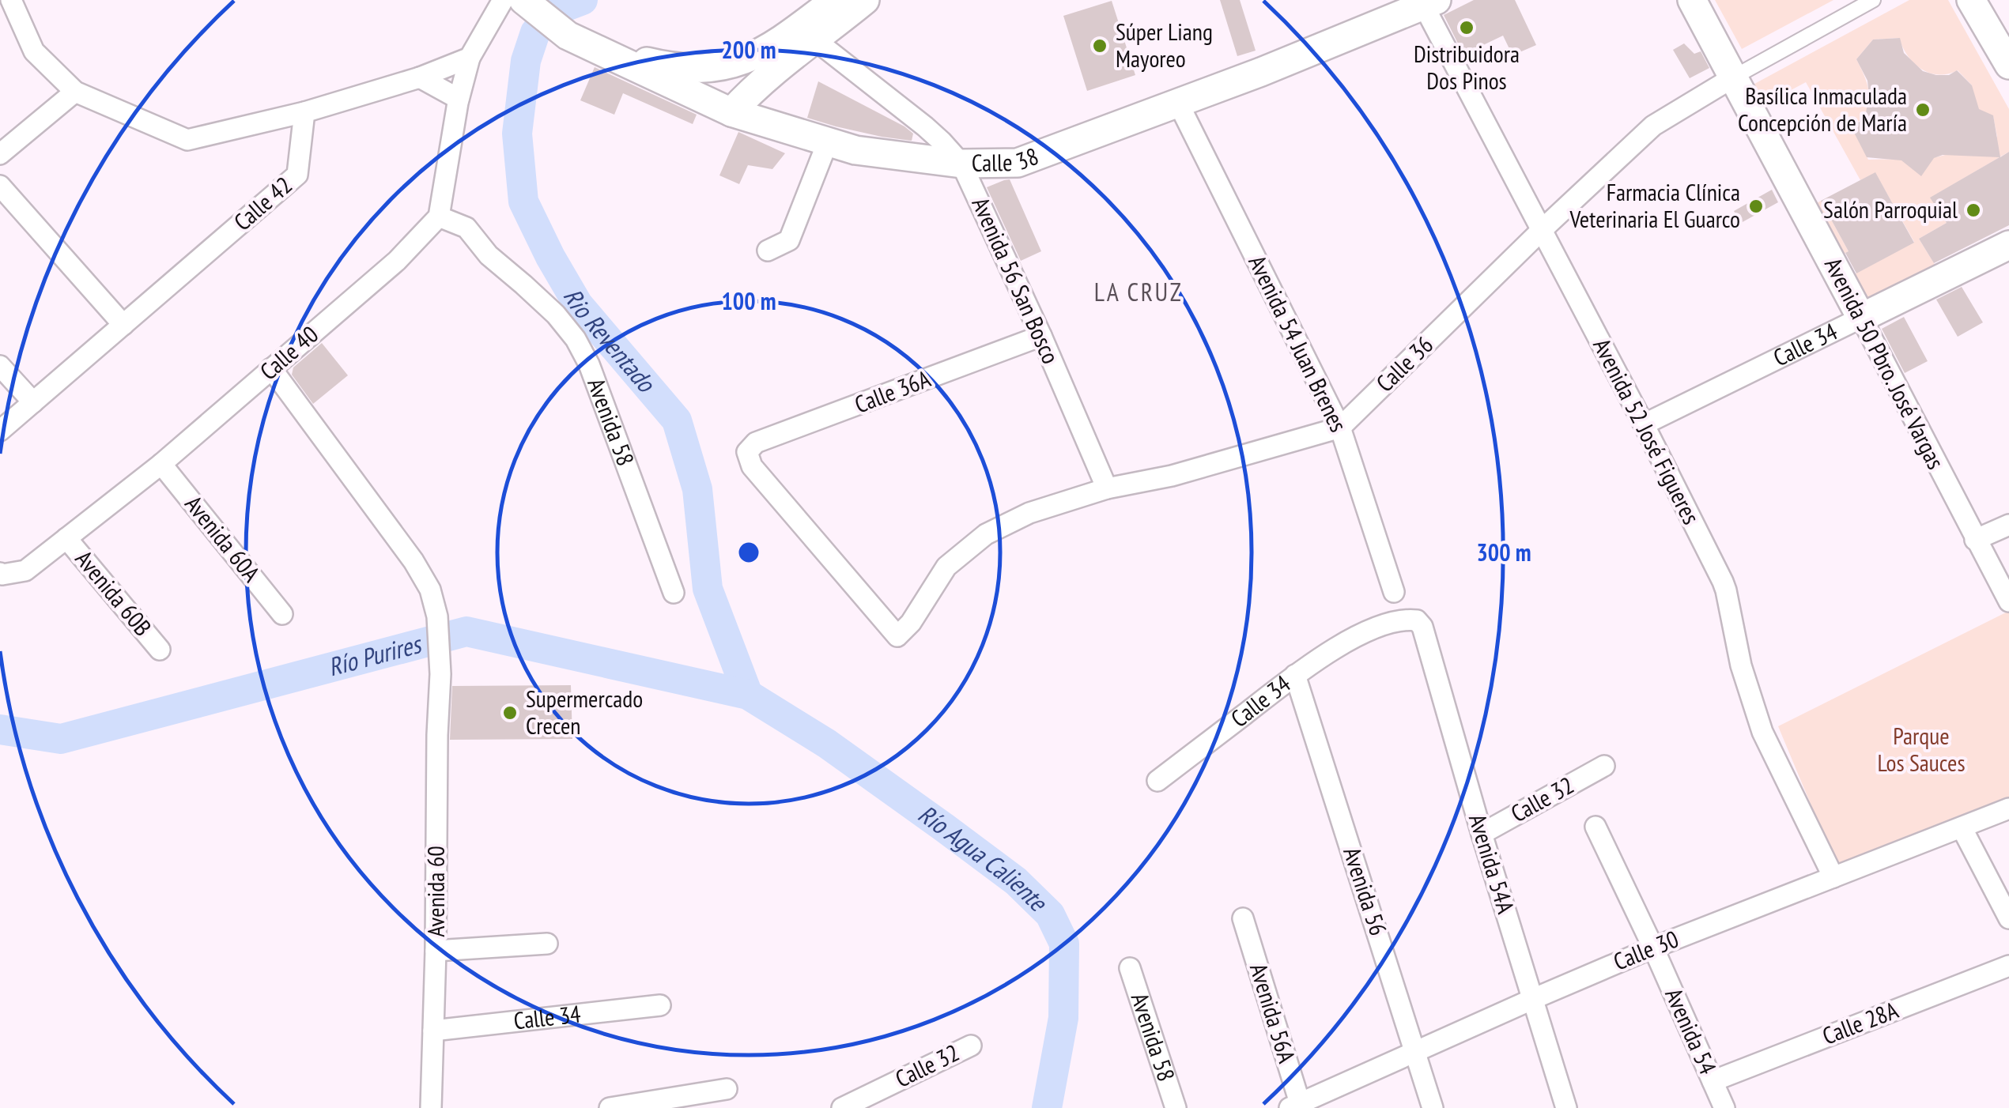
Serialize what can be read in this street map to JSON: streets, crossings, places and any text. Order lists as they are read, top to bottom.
{
  "streets": {
    "main road": ["Calle 38", "Calle 34", "Avenida 50 Pbro. José Vargas"],
    "street": [
      "Calle 42",
      "Avenida 56 San Bosco",
      "Avenida 54 Juan Brenes",
      "Calle 40",
      "Calle 36",
      "Calle 36A",
      "Avenida 58",
      "Avenida 52 José Figueres",
      "Avenida 60A",
      "Avenida 60B",
      "Calle 32",
      "Avenida 54A",
      "Avenida 60",
      "Avenida 56",
      "Calle 30",
      "Avenida 56A",
      "Calle 28A",
      "Avenida 54"
    ]
  },
  "crossings": [
    ["Calle 38", "Avenida 56 San Bosco"],
    ["Calle 38", "Avenida 54 Juan Brenes"],
    ["Calle 38", "Avenida 52 José Figueres"],
    ["Avenida 56 San Bosco", "Calle 36"],
    ["Avenida 56 San Bosco", "Calle 36A"],
    ["Avenida 54 Juan Brenes", "Calle 36"],
    ["Calle 34", "Avenida 50 Pbro. José Vargas"],
    ["Calle 34", "Avenida 52 José Figueres"],
    ["Calle 34", "Avenida 54A"],
    ["Calle 34", "Avenida 60"],
    ["Calle 34", "Avenida 56"],
    ["Calle 40", "Avenida 58"],
    ["Calle 40", "Avenida 60A"],
    ["Calle 40", "Avenida 60B"],
    ["Calle 40", "Avenida 60"],
    ["Avenida 50 Pbro. José Vargas", "Calle 36"],
    ["Calle 36", "Calle 36A"],
    ["Calle 36", "Avenida 52 José Figueres"],
    ["Avenida 52 José Figueres", "Calle 30"],
    ["Calle 32", "Avenida 54A"],
    ["Avenida 54A", "Calle 30"],
    ["Avenida 56", "Calle 30"],
    ["Calle 30", "Avenida 56A"],
    ["Calle 30", "Avenida 54"],
    ["Calle 28A", "Avenida 54"]
  ],
  "districts": ["LA CRUZ"],
  "water": ["Rio Reventado", "Río Purires", "Río Agua Caliente"],
  "parks": ["Parque Los Sauces"],
  "places": [
    "Distribuidora Dos Pinos",
    "Súper Liang Mayoreo",
    "Basílica Inmaculada Concepción de María",
    "Farmacia Clínica Veterinaria El Guarco",
    "Salón Parroquial",
    "Supermercado Crecen"
  ],
  "rings": ["200 m", "100 m", "300 m"]
}
